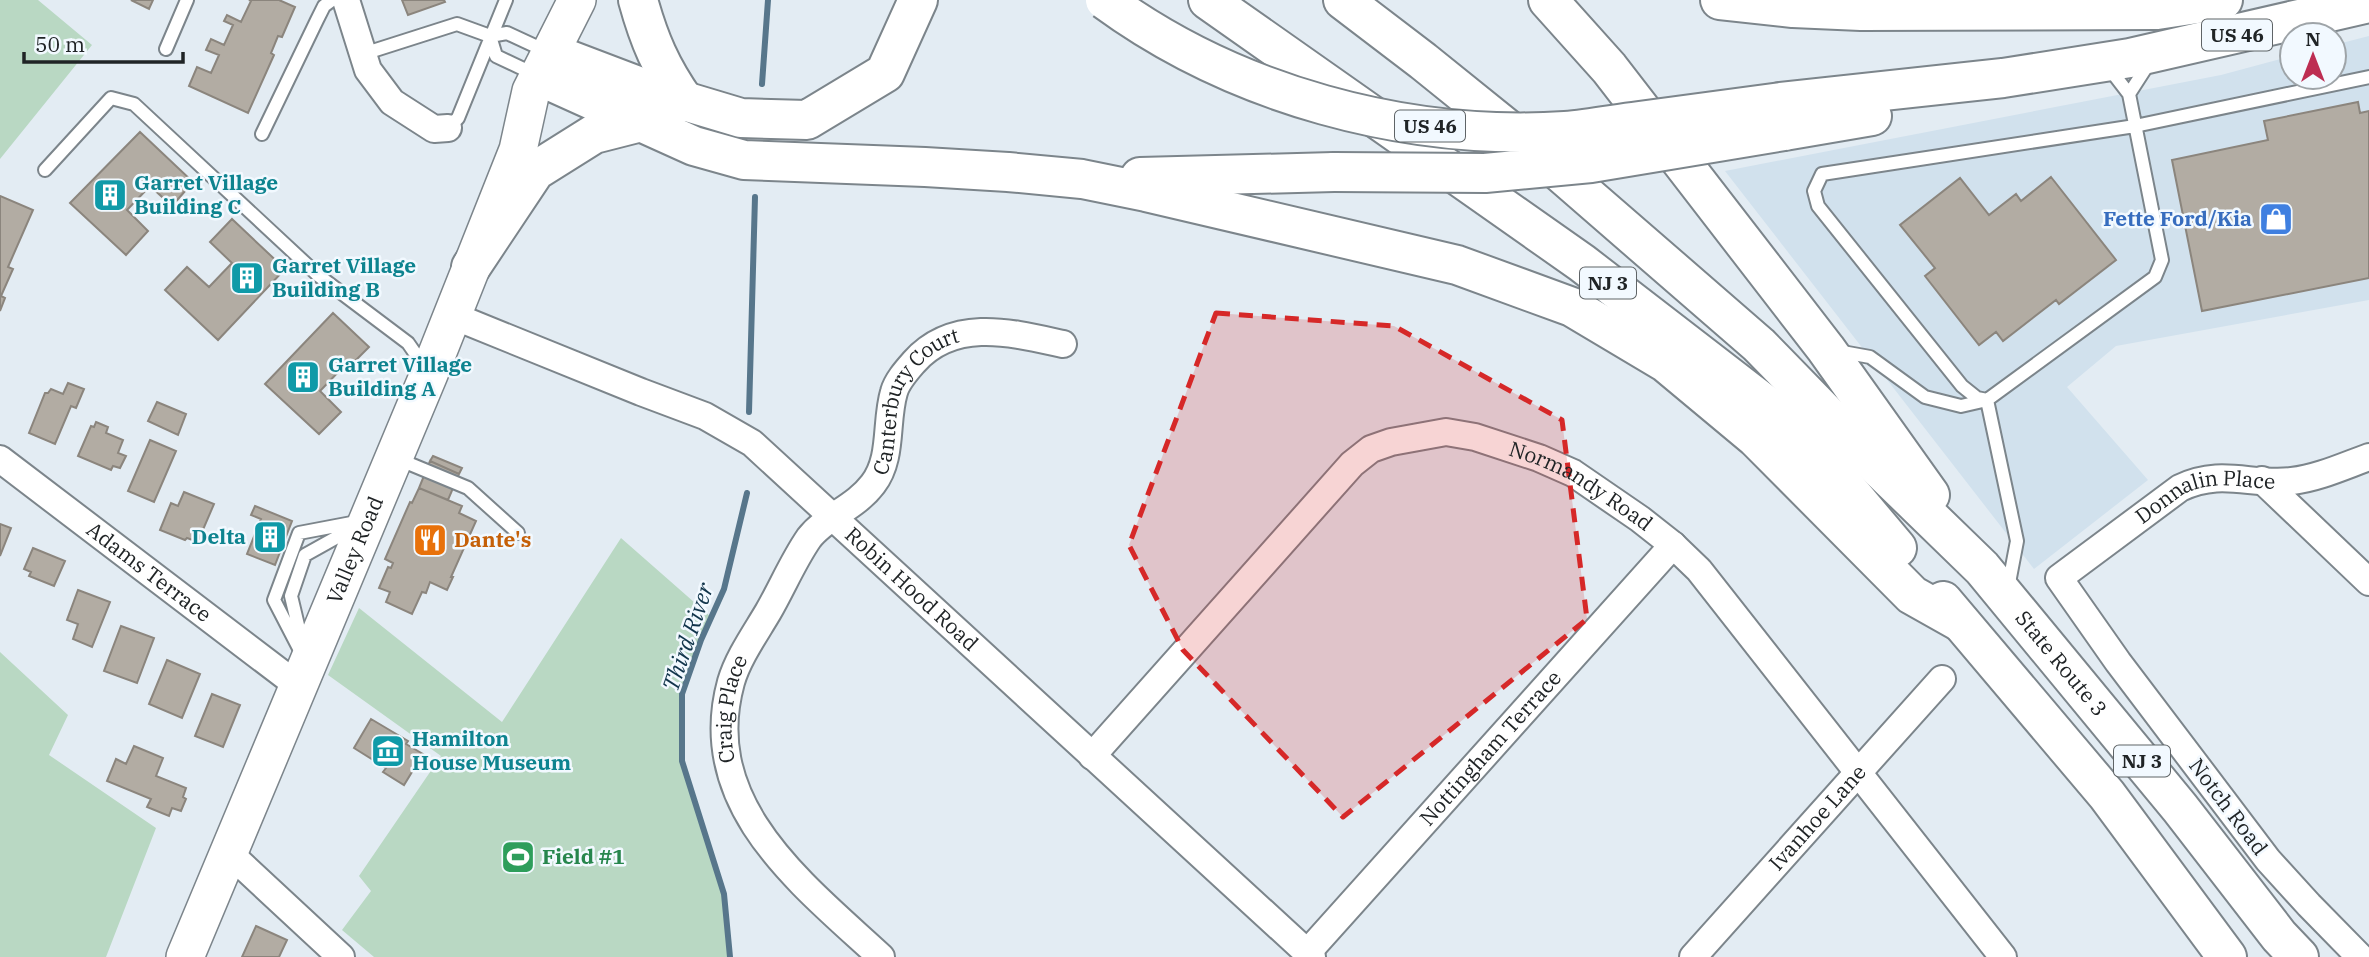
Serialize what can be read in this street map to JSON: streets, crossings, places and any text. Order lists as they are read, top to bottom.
{
  "streets": {
    "highway": ["US 46", "NJ 3", "State Route 3"],
    "main road": ["Valley Road"],
    "street": [
      "Canterbury Court",
      "Normandy Road",
      "Donnalin Place",
      "Adams Terrace",
      "Robin Hood Road",
      "Craig Place",
      "Nottingham Terrace",
      "Notch Road",
      "Ivanhoe Lane"
    ]
  },
  "crossings": [
    ["NJ 3", "State Route 3"],
    ["Canterbury Court", "Robin Hood Road"],
    ["Canterbury Court", "Craig Place"],
    ["Normandy Road", "Robin Hood Road"],
    ["Normandy Road", "Nottingham Terrace"],
    ["Normandy Road", "Ivanhoe Lane"],
    ["Donnalin Place", "Notch Road"],
    ["Valley Road", "Adams Terrace"],
    ["Valley Road", "Robin Hood Road"],
    ["Robin Hood Road", "Craig Place"],
    ["Robin Hood Road", "Nottingham Terrace"]
  ],
  "water": ["Third River"],
  "places": {
    "building": [
      "Garret Village Building C",
      "Garret Village Building B",
      "Garret Village Building A",
      "Delta"
    ],
    "shop": ["Fette Ford/Kia"],
    "restaurant": ["Dante's"],
    "museum": ["Hamilton House Museum"],
    "sports": ["Field #1"]
  },
  "scale_bar": "50 m",
  "north": "top"
}
